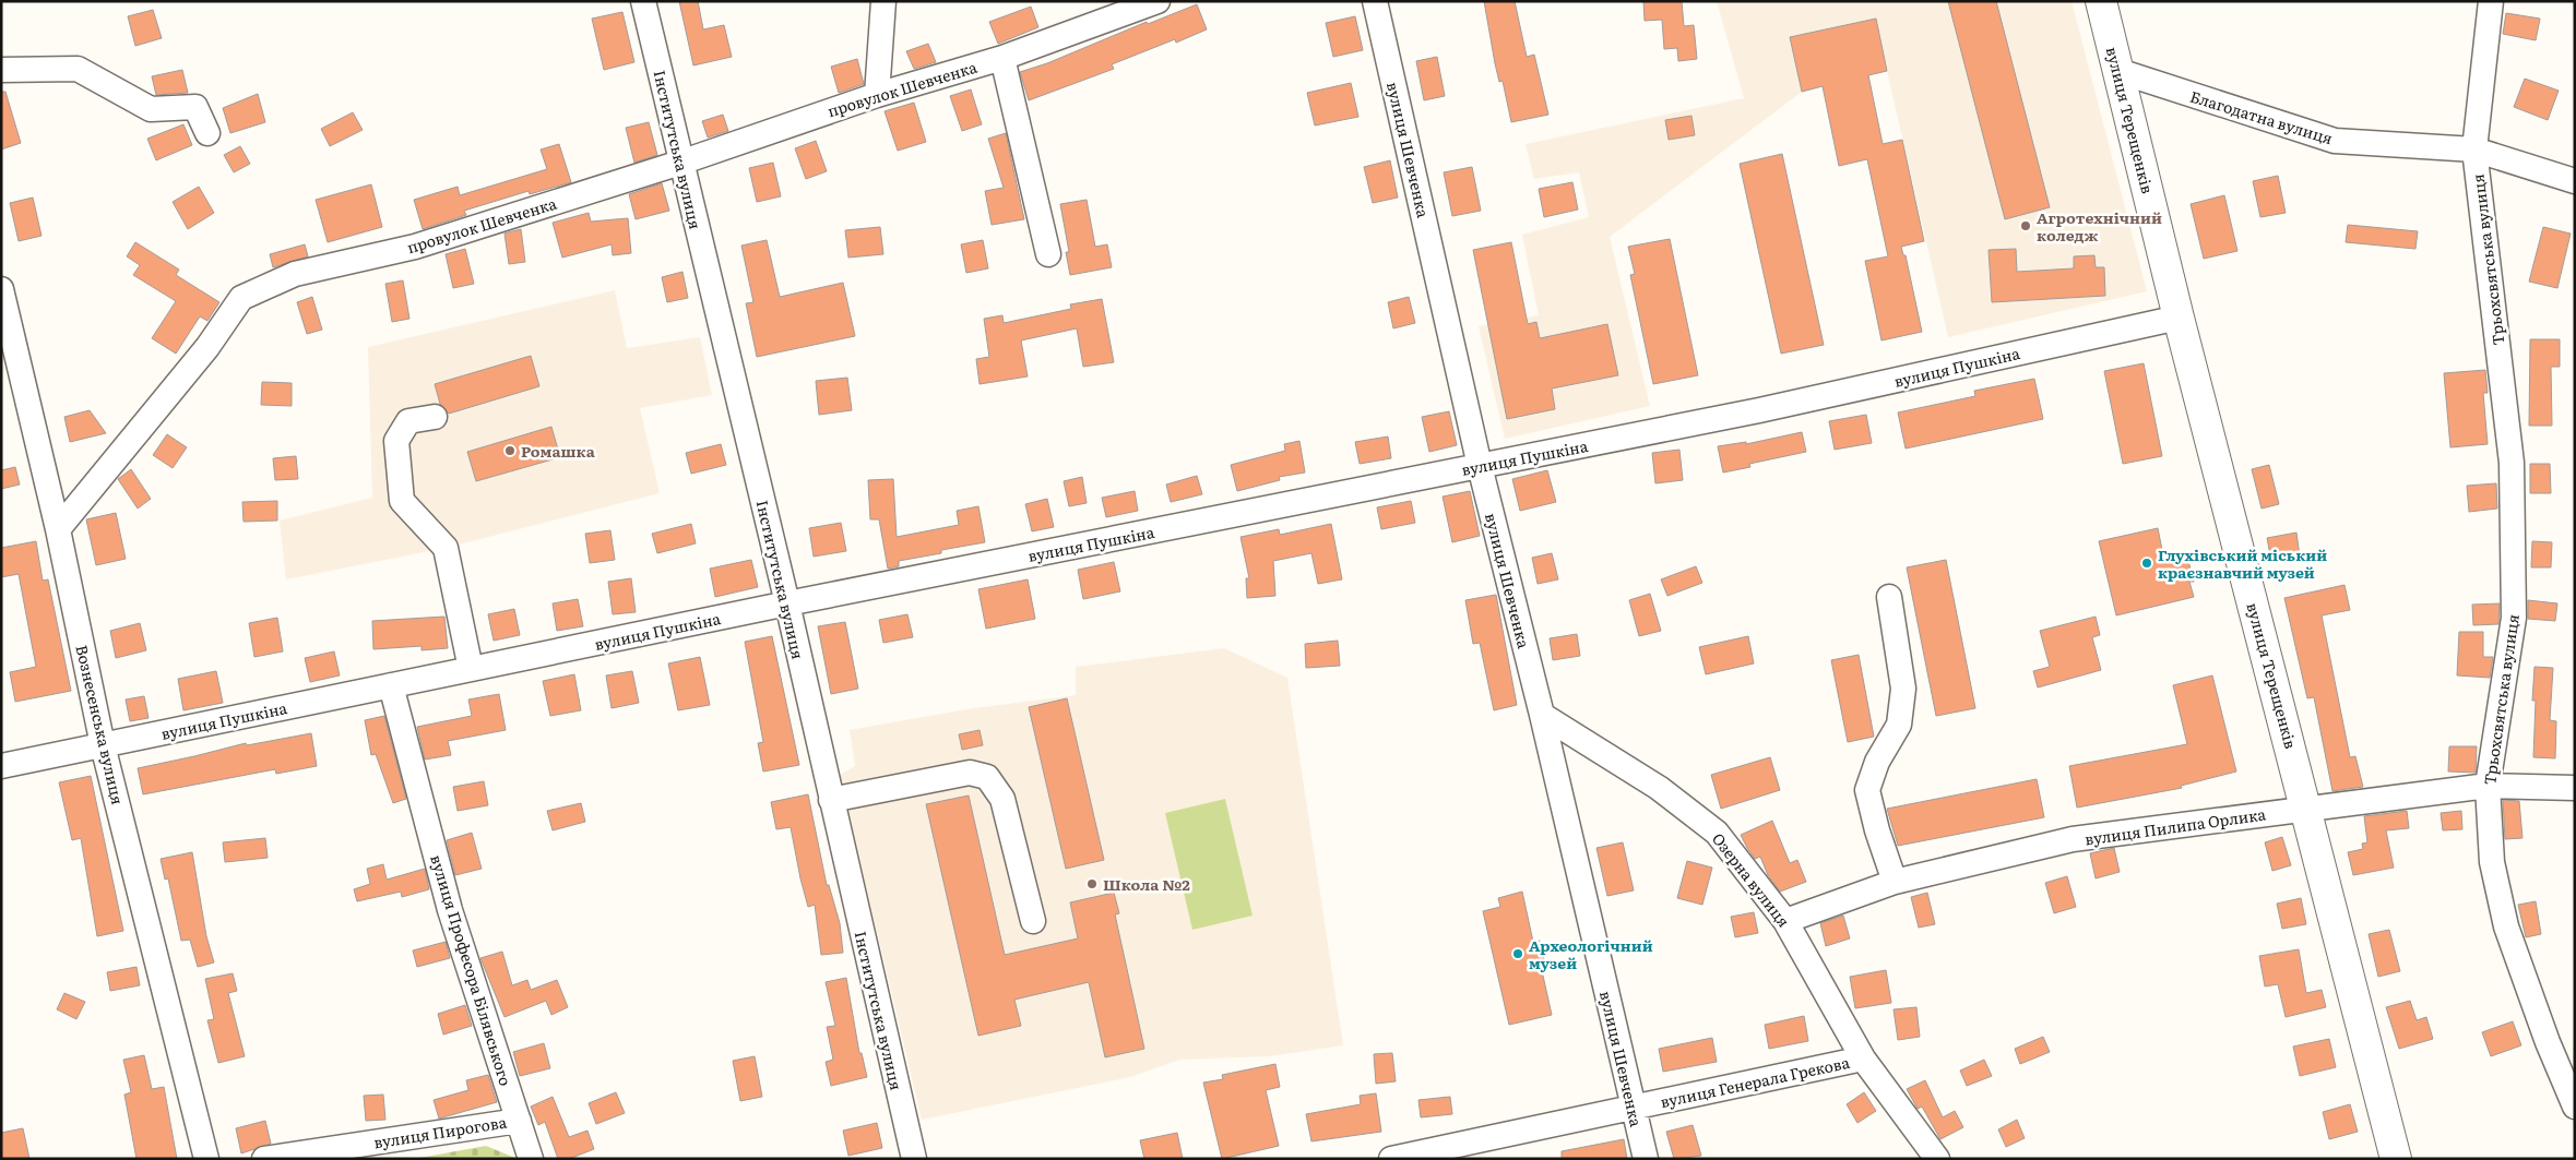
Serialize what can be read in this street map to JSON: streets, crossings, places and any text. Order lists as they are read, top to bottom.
{
  "streets": {
    "main road": ["вулиця Терещенків"],
    "street": [
      "провулок Шевченка",
      "Благодатна вулиця",
      "Інститутська вулиця",
      "вулиця Шевченка",
      "Трьохсвятська вулиця",
      "вулиця Пушкіна",
      "Вознесенська вулиця",
      "вулиця Пилипа Орлика",
      "Озерна вулиця",
      "вулиця Професора Білявського",
      "вулиця Генерала Грекова",
      "вулиця Пирогова"
    ]
  },
  "crossings": [
    ["провулок Шевченка", "Інститутська вулиця"],
    ["провулок Шевченка", "Вознесенська вулиця"],
    ["Благодатна вулиця", "вулиця Терещенків"],
    ["Благодатна вулиця", "Трьохсвятська вулиця"],
    ["вулиця Терещенків", "вулиця Пушкіна"],
    ["вулиця Терещенків", "вулиця Пилипа Орлика"],
    ["Інститутська вулиця", "вулиця Пушкіна"],
    ["вулиця Шевченка", "вулиця Пушкіна"],
    ["вулиця Шевченка", "Озерна вулиця"],
    ["вулиця Шевченка", "вулиця Генерала Грекова"],
    ["Трьохсвятська вулиця", "вулиця Пилипа Орлика"],
    ["вулиця Пушкіна", "Вознесенська вулиця"],
    ["вулиця Пушкіна", "вулиця Професора Білявського"],
    ["вулиця Пилипа Орлика", "Озерна вулиця"],
    ["Озерна вулиця", "вулиця Генерала Грекова"],
    ["вулиця Професора Білявського", "вулиця Пирогова"]
  ],
  "places": [
    "Агротехнічний коледж",
    "Ромашка",
    "Глухівський міський краєзнавчий музей",
    "Школа №2",
    "Археологічний музей"
  ]
}
